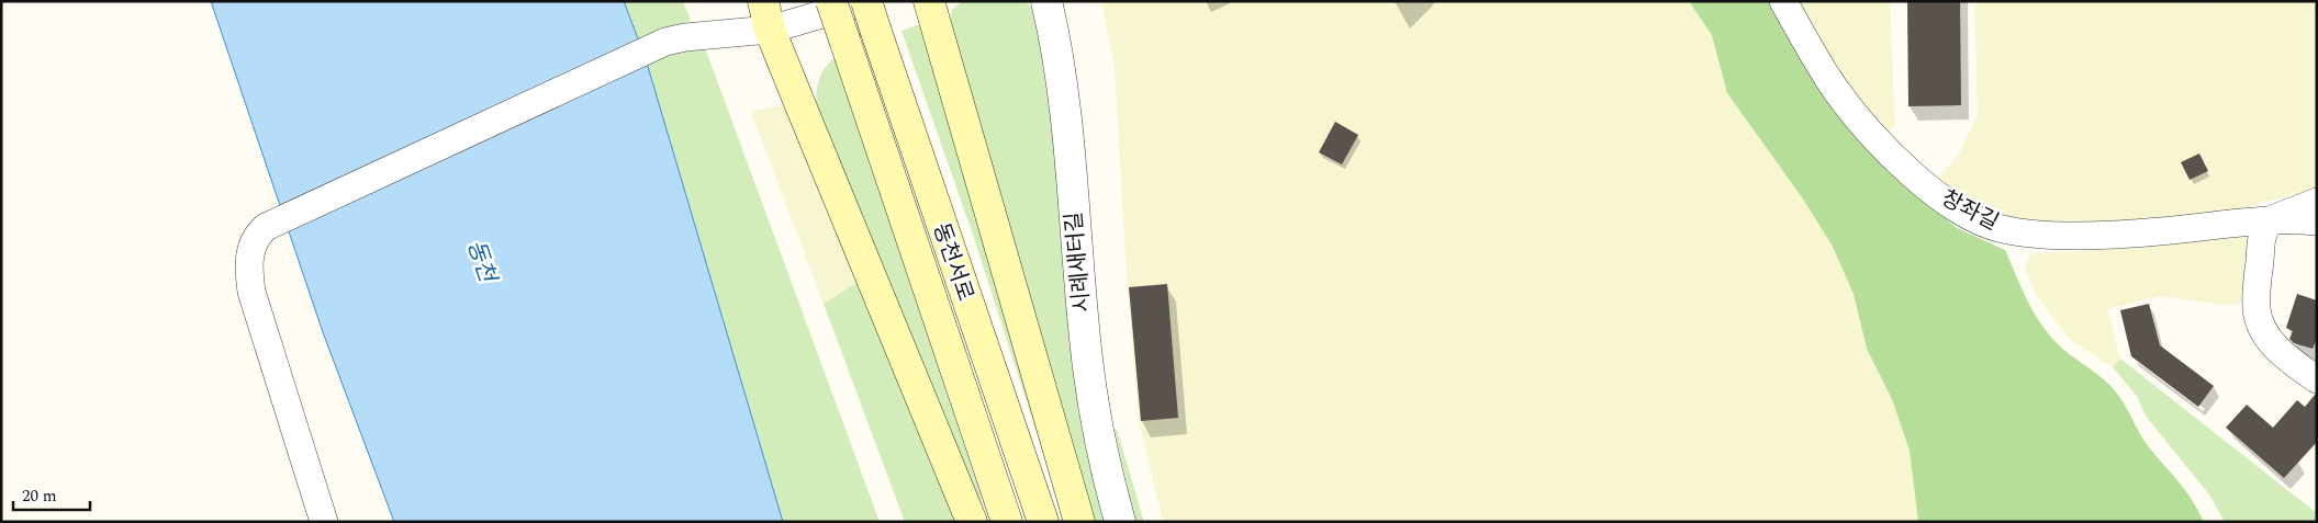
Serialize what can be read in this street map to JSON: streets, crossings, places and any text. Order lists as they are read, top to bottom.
{
  "streets": {
    "main road": ["동천서로"],
    "street": ["창좌길", "시례새터길"]
  },
  "water": ["동천"],
  "scale_bar": "20 m"
}
